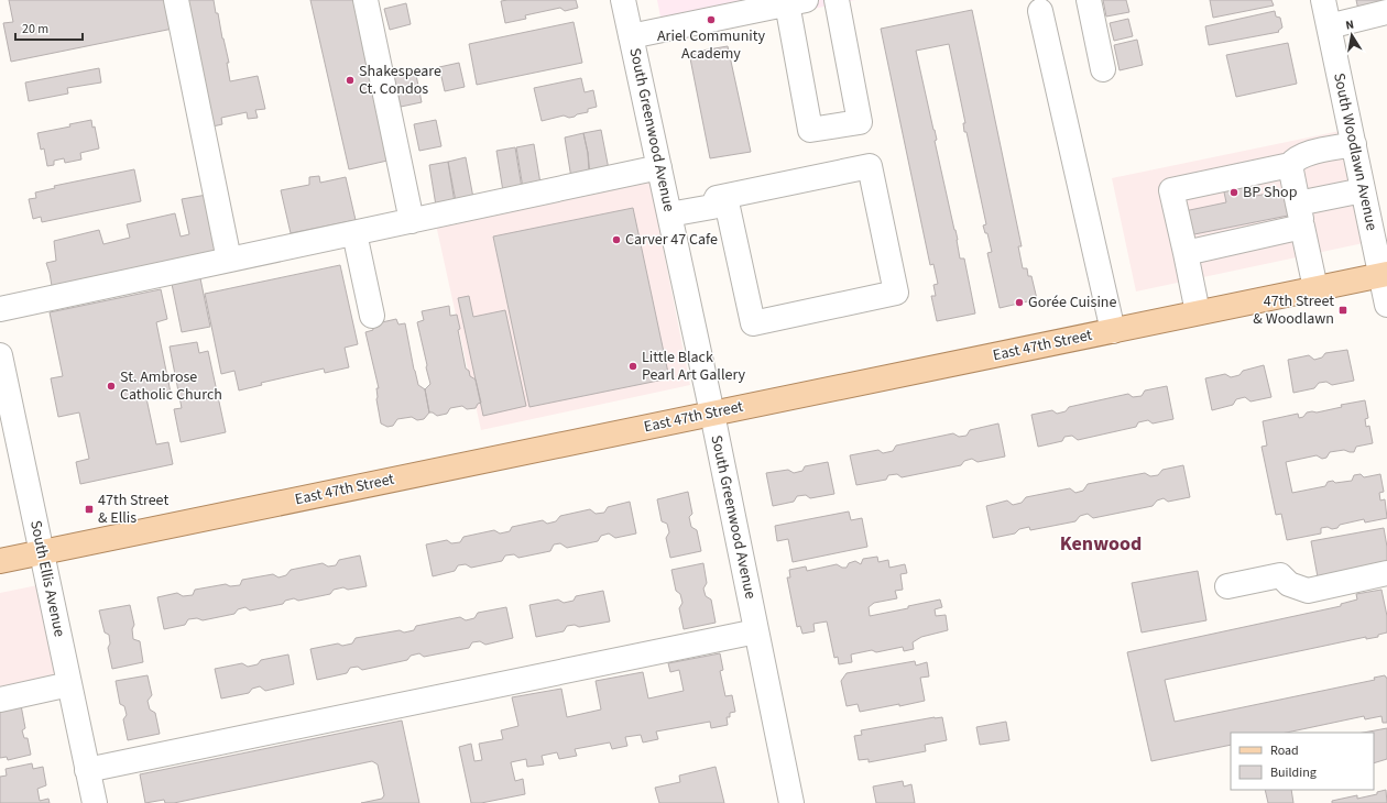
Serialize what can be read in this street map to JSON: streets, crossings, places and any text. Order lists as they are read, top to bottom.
{
  "streets": {
    "main road": ["East 47th Street"],
    "street": ["South Greenwood Avenue", "South Woodlawn Avenue", "South Ellis Avenue"]
  },
  "crossings": [
    ["South Greenwood Avenue", "East 47th Street"],
    ["South Woodlawn Avenue", "East 47th Street"],
    ["East 47th Street", "South Ellis Avenue"]
  ],
  "districts": ["Kenwood"],
  "places": {
    "other": [
      "Ariel Community Academy",
      "Shakespeare Ct. Condos",
      "BP Shop",
      "Carver 47 Cafe",
      "Gorée Cuisine",
      "Little Black Pearl Art Gallery",
      "St. Ambrose Catholic Church"
    ],
    "transit": ["47th Street & Woodlawn", "47th Street & Ellis"]
  },
  "legend": ["Road", "Building"],
  "scale_bar": "20 m",
  "north": "top"
}
